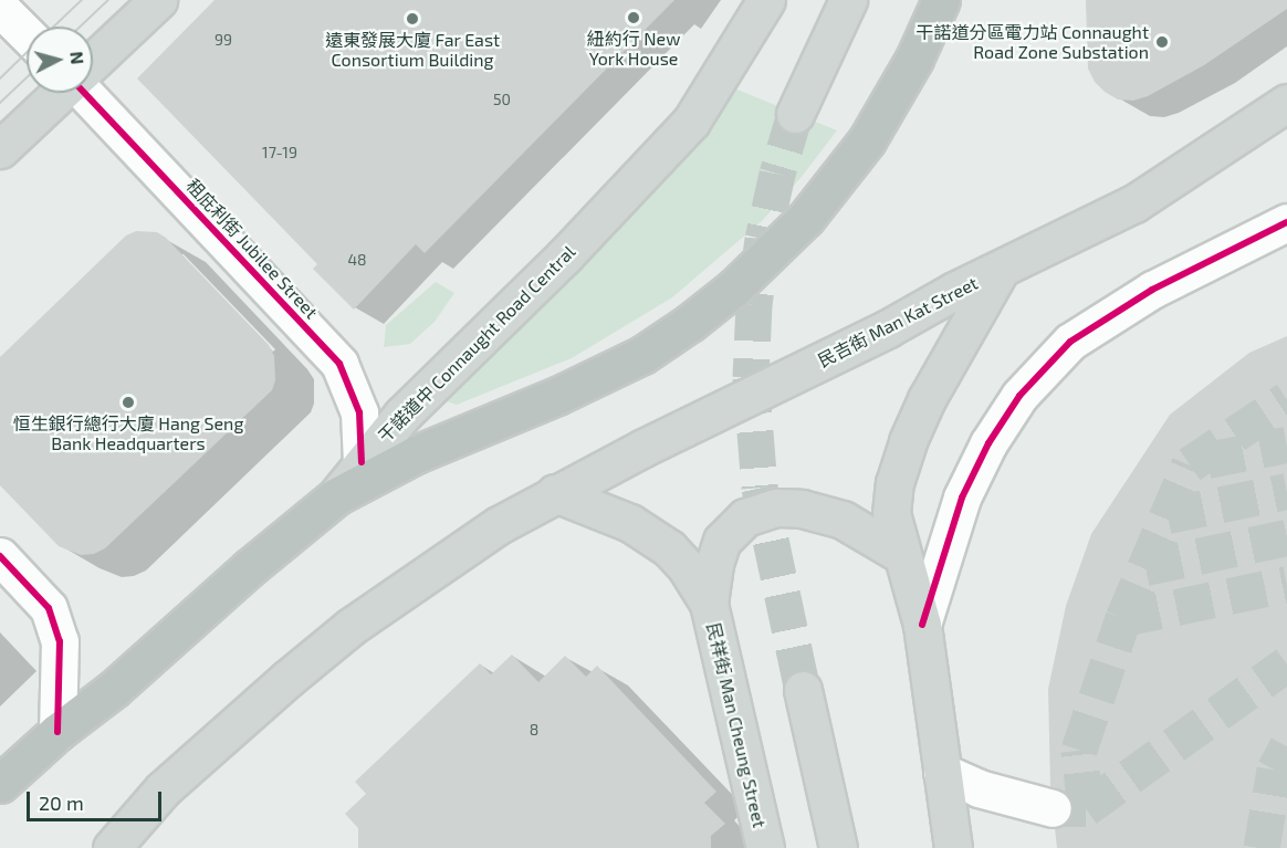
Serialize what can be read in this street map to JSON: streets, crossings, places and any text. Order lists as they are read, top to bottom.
{
  "streets": {
    "highway": ["干諾道中 Connaught Road Central"],
    "main road": ["民吉街 Man Kat Street", "民祥街 Man Cheung Street"],
    "street": ["租庇利街 Jubilee Street"]
  },
  "crossings": [
    ["租庇利街 Jubilee Street", "干諾道中 Connaught Road Central"]
  ],
  "places": [
    "紐約行 New York House",
    "遠東發展大廈 Far East Consortium Building",
    "干諾道分區電力站 Connaught Road Zone Substation",
    "恒生銀行總行大廈 Hang Seng Bank Headquarters"
  ],
  "house_numbers": [
    "99",
    "50",
    "17-19",
    "48",
    "8"
  ],
  "scale_bar": "20 m",
  "north": "right"
}
